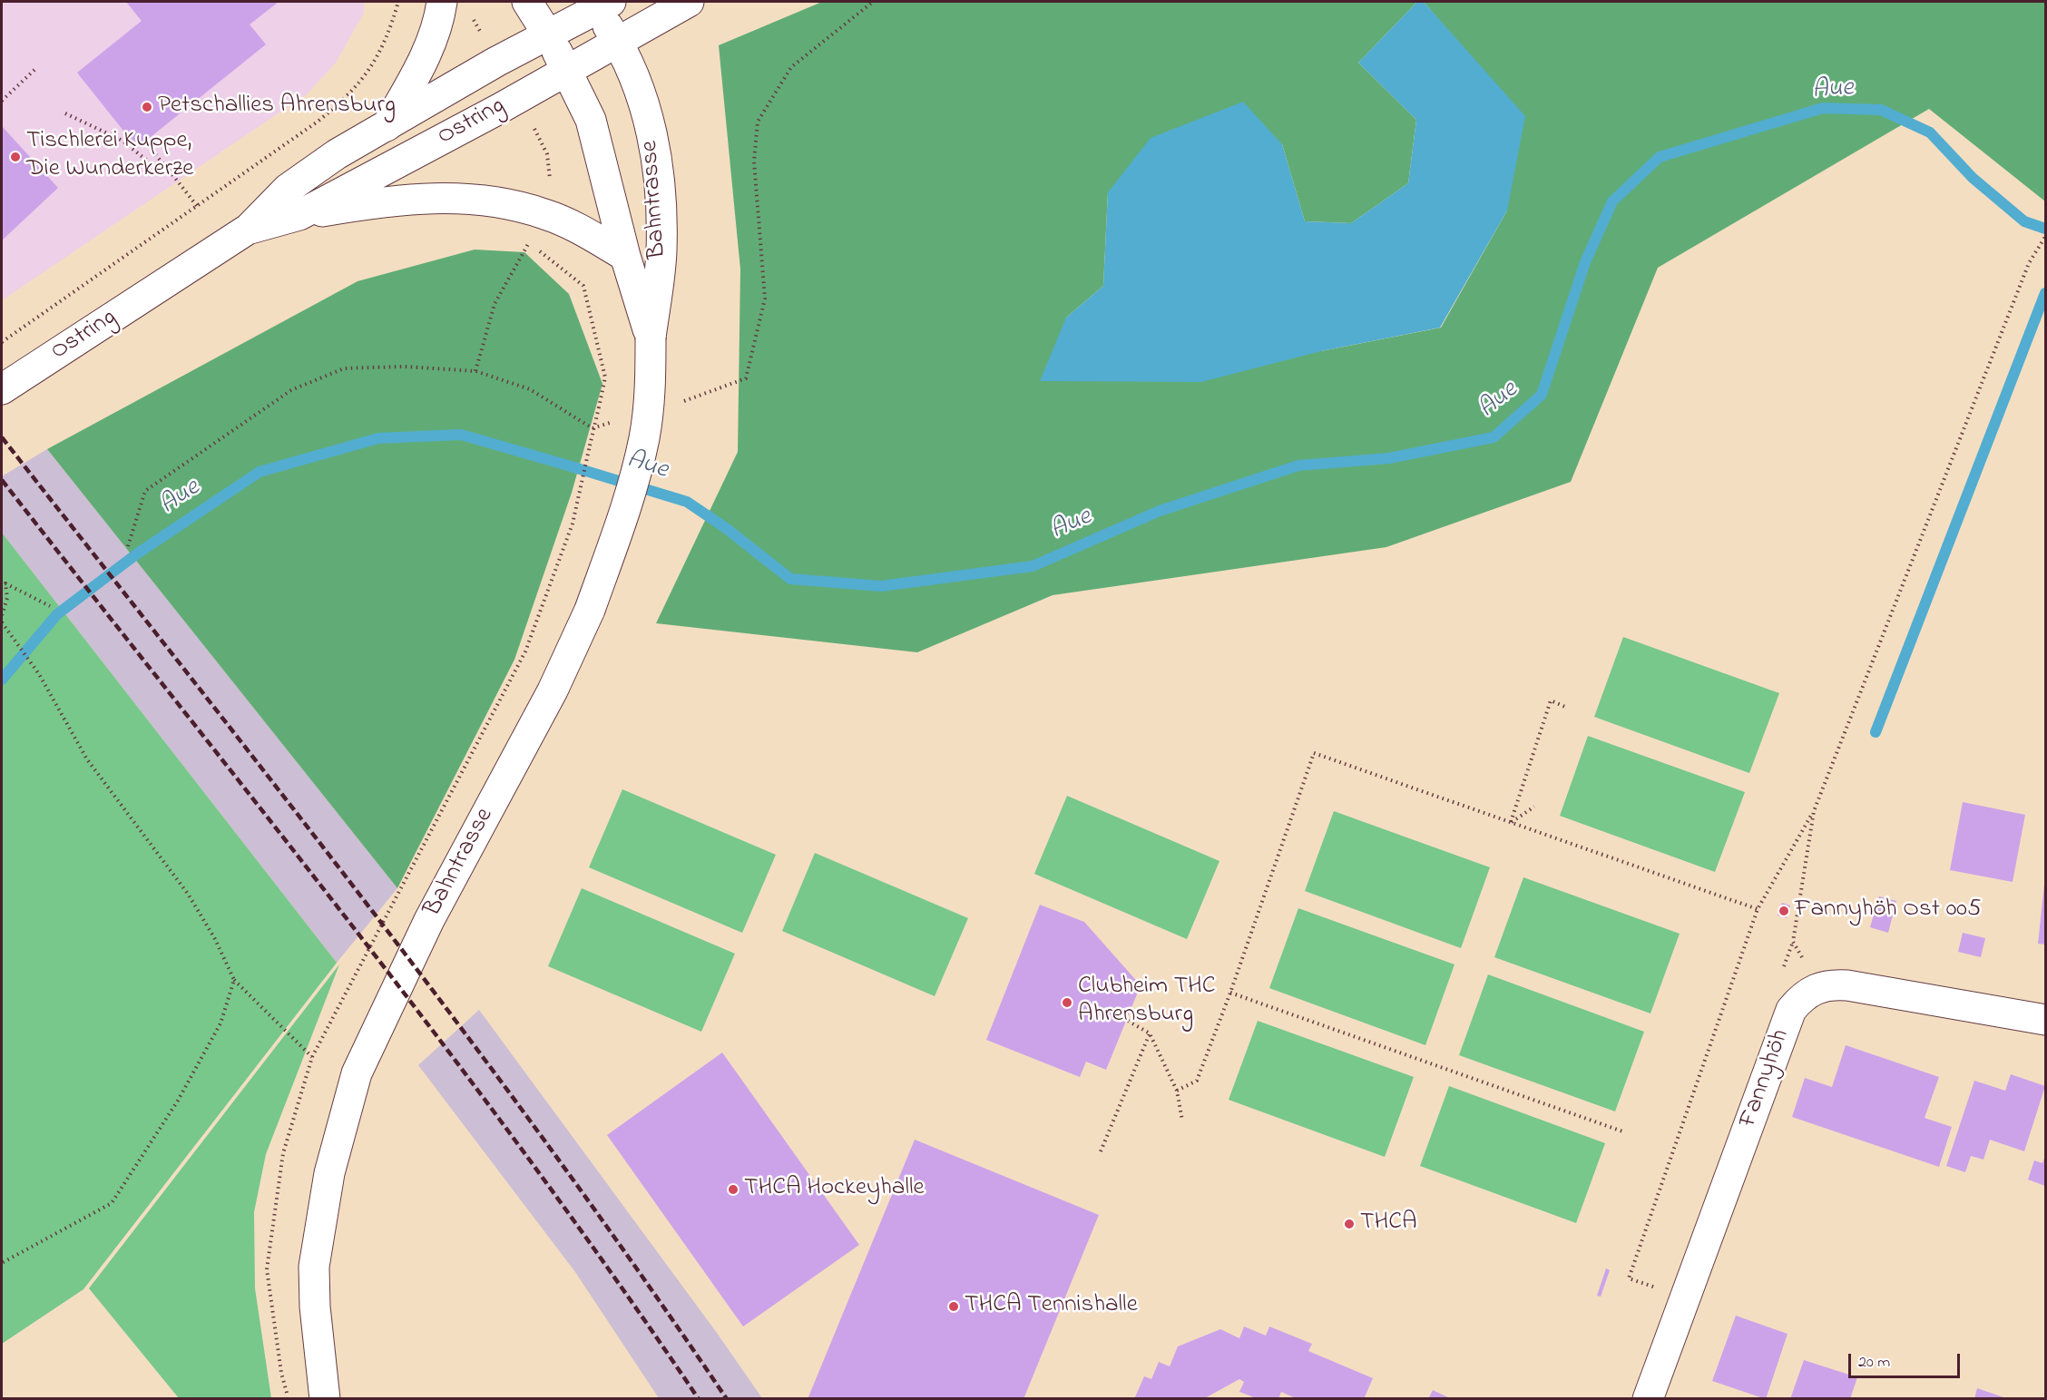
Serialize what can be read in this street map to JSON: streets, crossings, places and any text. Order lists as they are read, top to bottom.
{
  "streets": {
    "main road": ["Ostring", "Bahntrasse", "Fannyhöh"]
  },
  "crossings": [
    ["Ostring", "Bahntrasse"]
  ],
  "water": ["Aue"],
  "places": [
    "Petschallies Ahrensburg",
    "Tischlerei Kuppe, Die Wunderkerze",
    "Fannyhöh Ost 005",
    "Clubheim THC Ahrensburg",
    "THCA Hockeyhalle",
    "THCA",
    "THCA Tennishalle"
  ],
  "scale_bar": "20 m"
}
